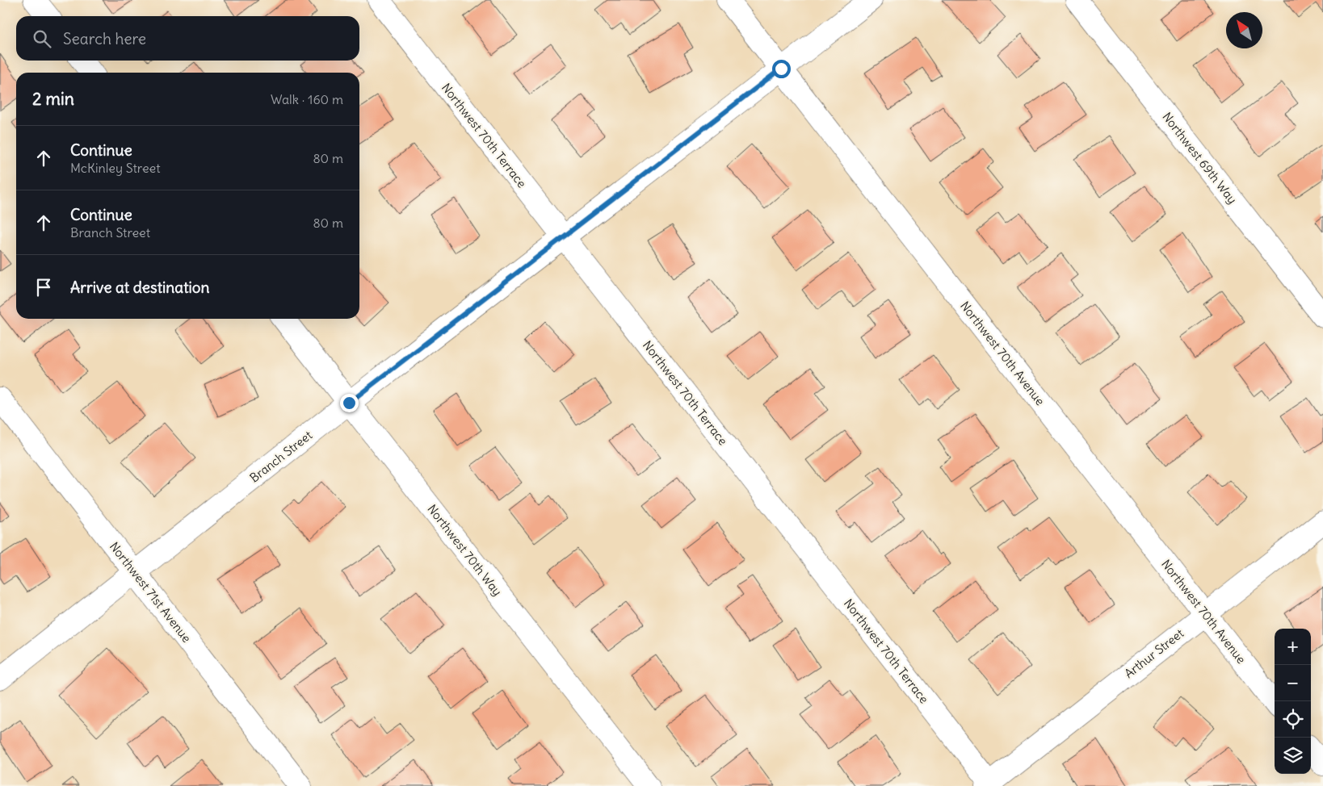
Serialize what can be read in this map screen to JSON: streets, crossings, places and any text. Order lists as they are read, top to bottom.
{
  "streets": {
    "street": [
      "Northwest 70th Terrace",
      "Northwest 69th Way",
      "Northwest 70th Avenue",
      "Branch Street",
      "Northwest 70th Way",
      "Northwest 71st Avenue",
      "Arthur Street"
    ]
  },
  "crossings": [
    ["Northwest 70th Terrace", "Branch Street"],
    ["Northwest 70th Terrace", "Arthur Street"],
    ["Northwest 70th Avenue", "Branch Street"],
    ["Northwest 70th Avenue", "Arthur Street"],
    ["Branch Street", "Northwest 70th Way"],
    ["Branch Street", "Northwest 71st Avenue"]
  ],
  "north": "top left",
  "page": {
    "search": "Search here",
    "heading": ["2 min", "Walk · 160 m"],
    "list": [
      ["Continue", "McKinley Street", "80 m"],
      ["Continue", "Branch Street", "80 m"],
      "Arrive at destination"
    ],
    "map_buttons": ["+", "−"]
  }
}
